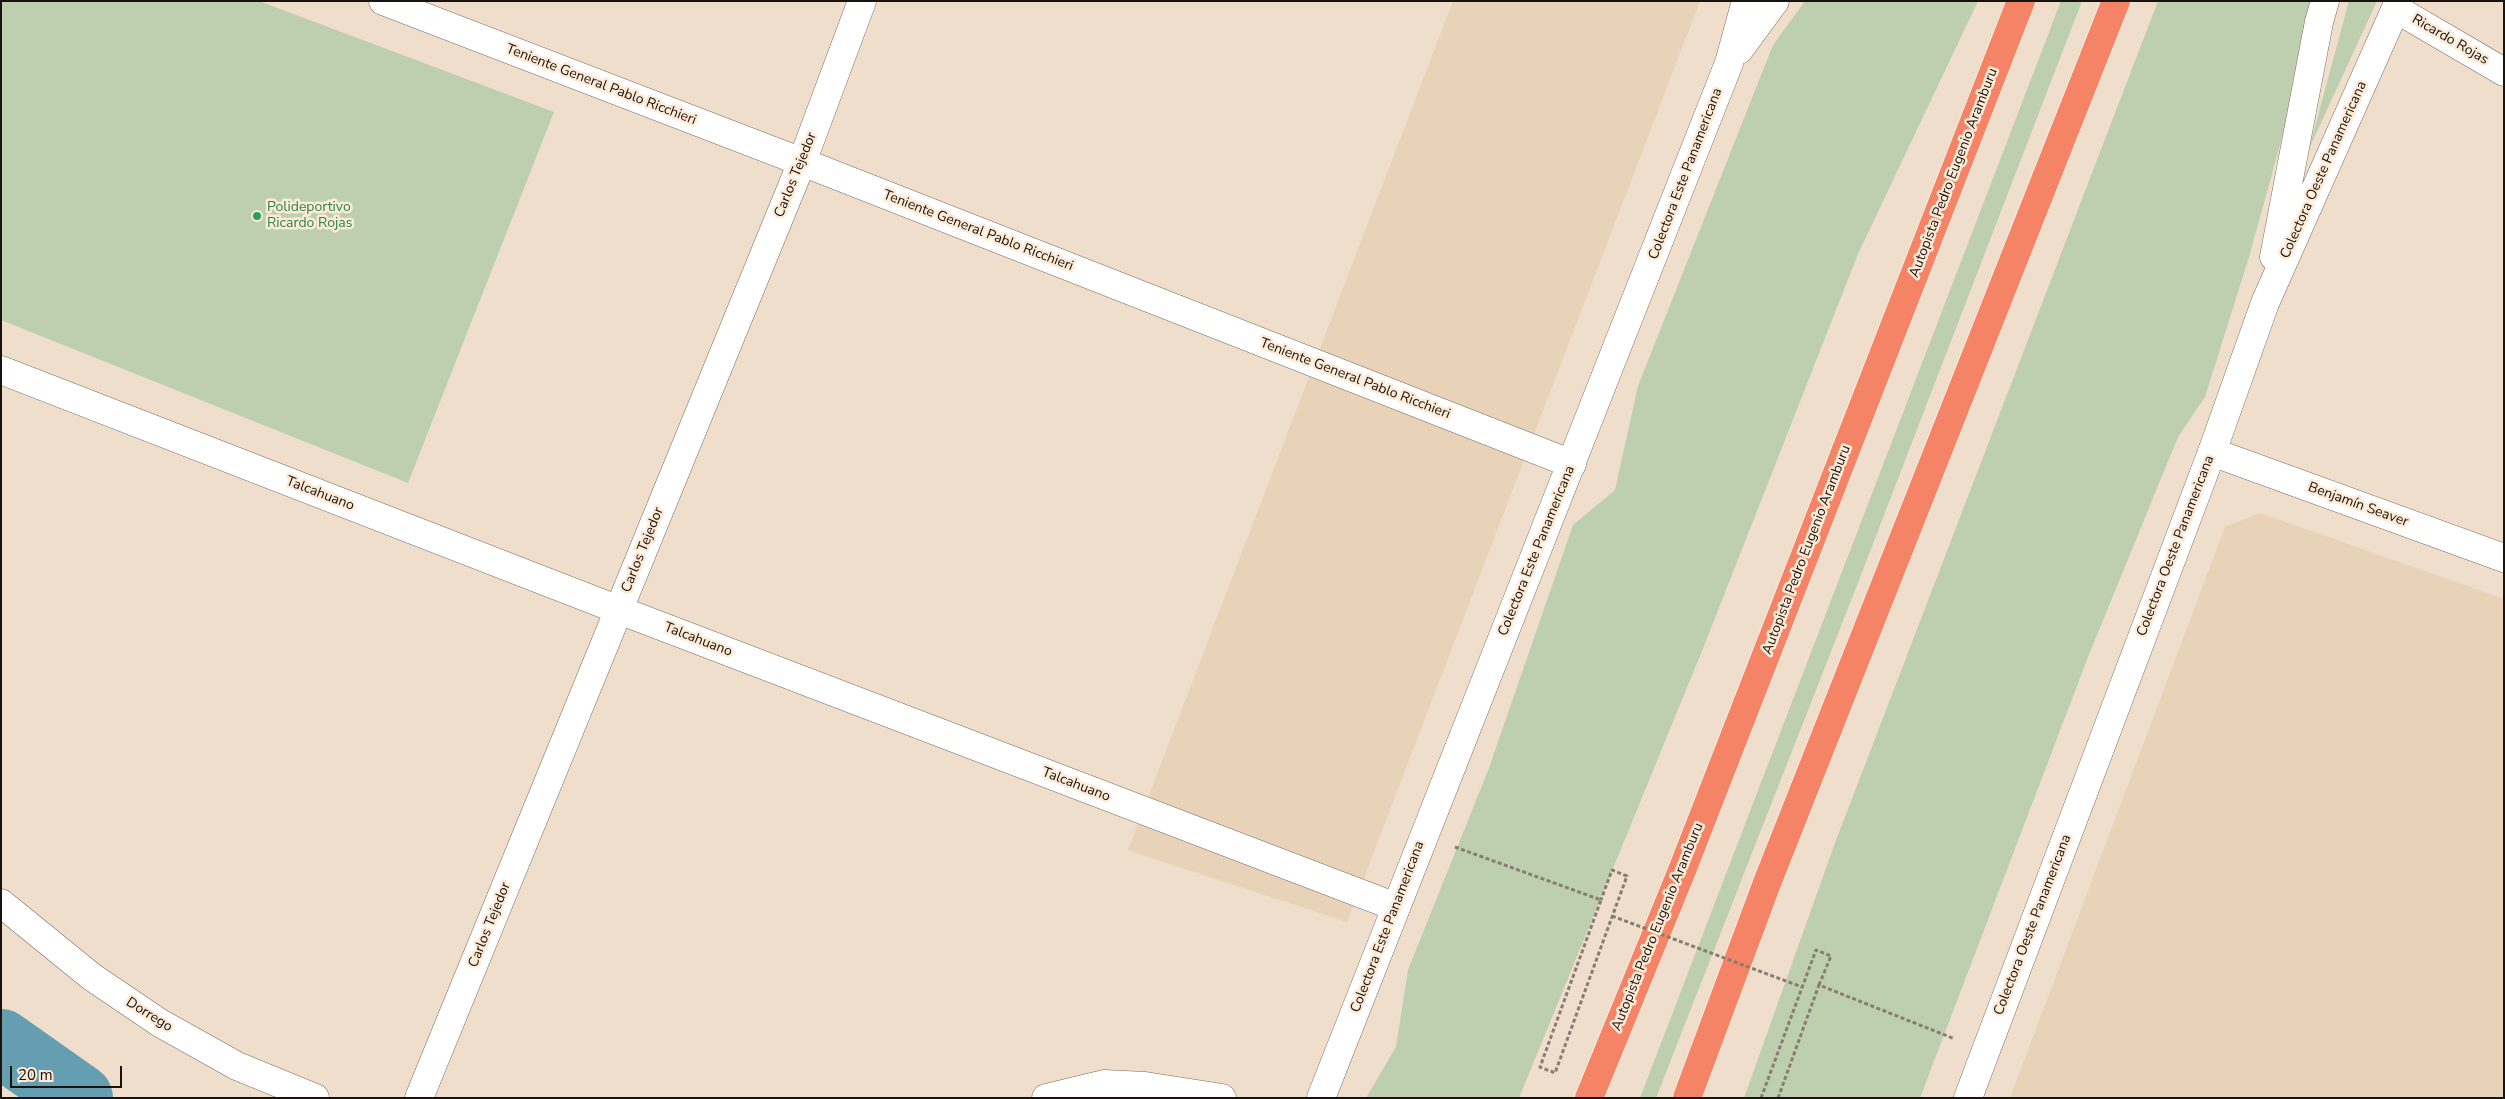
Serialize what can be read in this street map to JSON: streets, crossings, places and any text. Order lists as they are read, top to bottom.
{
  "streets": {
    "highway": ["Autopista Pedro Eugenio Aramburu"],
    "street": [
      "Ricardo Rojas",
      "Teniente General Pablo Ricchieri",
      "Colectora Oeste Panamericana",
      "Colectora Este Panamericana",
      "Carlos Tejedor",
      "Talcahuano",
      "Benjamín Seaver",
      "Dorrego"
    ]
  },
  "crossings": [
    ["Ricardo Rojas", "Colectora Oeste Panamericana"],
    ["Teniente General Pablo Ricchieri", "Colectora Este Panamericana"],
    ["Teniente General Pablo Ricchieri", "Carlos Tejedor"],
    ["Colectora Oeste Panamericana", "Benjamín Seaver"],
    ["Colectora Este Panamericana", "Talcahuano"],
    ["Carlos Tejedor", "Talcahuano"]
  ],
  "places": ["Polideportivo Ricardo Rojas"],
  "scale_bar": "20 m"
}
